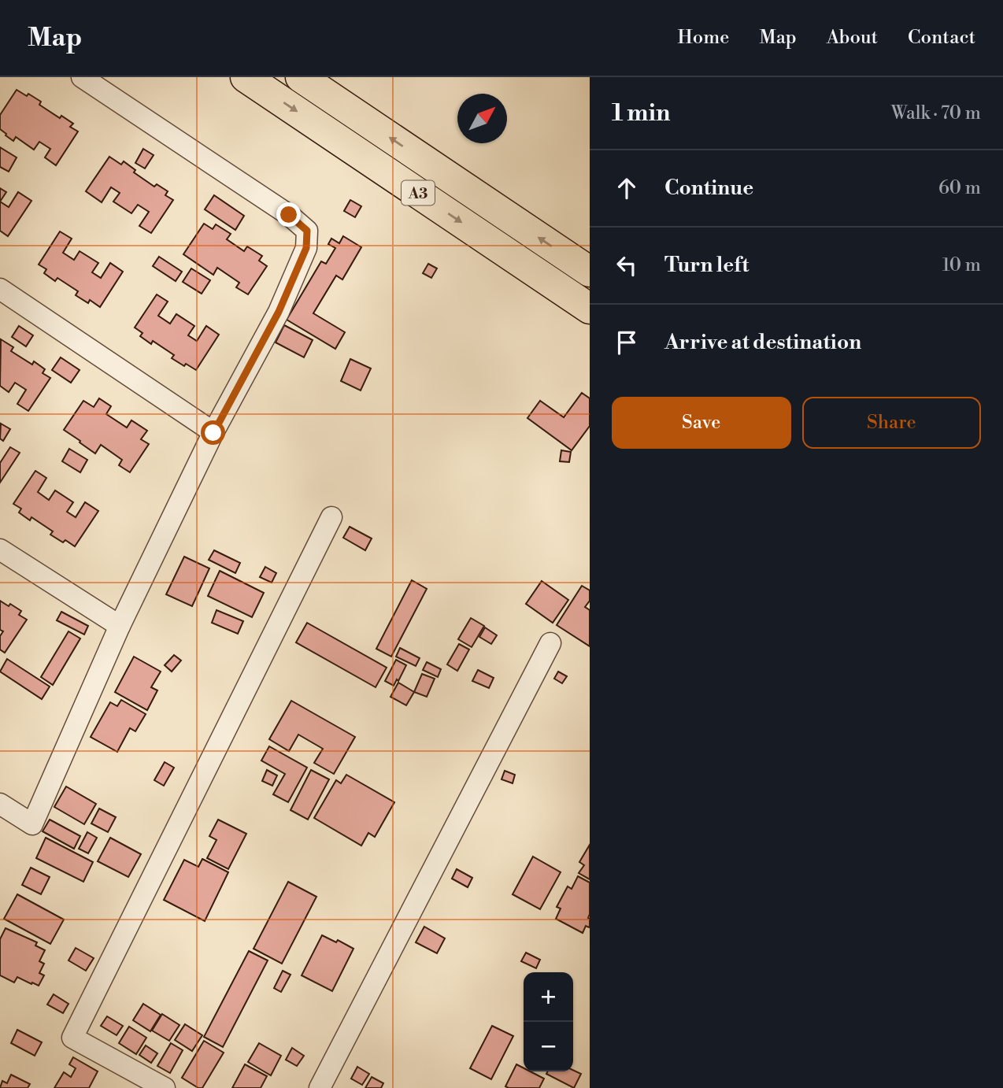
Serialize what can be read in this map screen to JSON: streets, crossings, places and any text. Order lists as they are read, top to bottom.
{
  "streets": {
    "highway": ["A3"]
  },
  "north": "top right",
  "page": {
    "header": "Map",
    "nav": [
      "Home",
      "Map",
      "About",
      "Contact"
    ],
    "heading": ["1 min", "Walk · 70 m"],
    "list": [
      ["Continue", "60 m"],
      ["Turn left", "10 m"],
      "Arrive at destination"
    ],
    "buttons": ["Save", "Share"],
    "map_buttons": ["+", "−"]
  }
}
